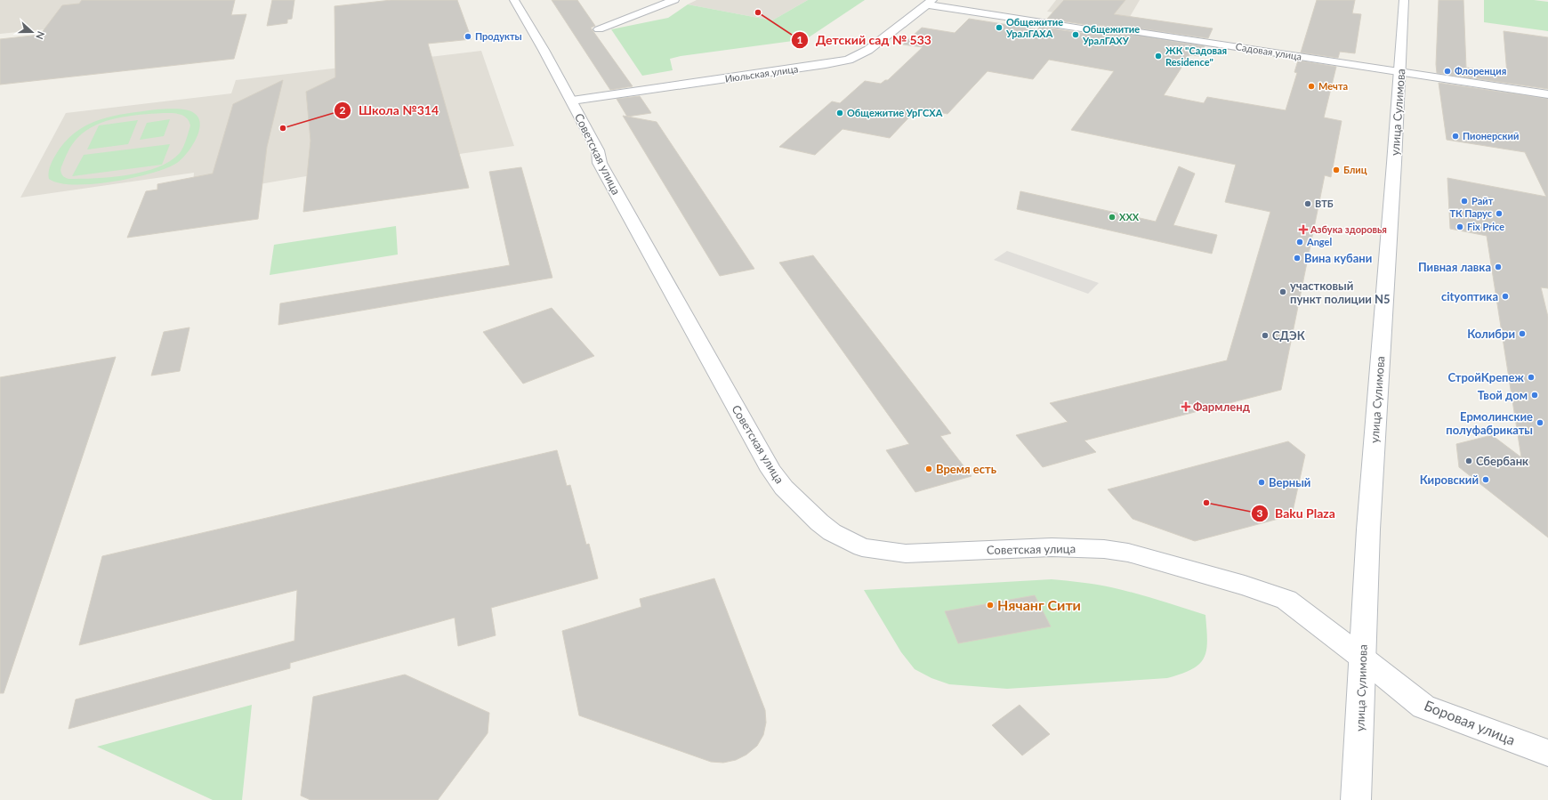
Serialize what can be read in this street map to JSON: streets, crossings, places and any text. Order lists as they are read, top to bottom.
{
  "streets": {
    "street": [
      "Садовая улица",
      "Июльская улица",
      "улица Сулимова",
      "Советская улица",
      "Боровая улица"
    ]
  },
  "crossings": [
    ["Садовая улица", "Июльская улица"],
    ["Садовая улица", "улица Сулимова"],
    ["Июльская улица", "Советская улица"],
    ["улица Сулимова", "Советская улица"],
    ["улица Сулимова", "Боровая улица"],
    ["Советская улица", "Боровая улица"]
  ],
  "places": {
    "other": [
      "Детский сад № 533",
      "Общежитие УралГАХА",
      "Общежитие УралГАХУ",
      "Продукты",
      "ЖК \"Садовая Residence\"",
      "Флоренция",
      "Мечта",
      "Общежитие УрГСХА",
      "Школа №314",
      "Пионерский",
      "Блиц",
      "Райт",
      "ВТБ",
      "ТК Парус",
      "XXX",
      "Fix Price",
      "Angel",
      "Вина кубани",
      "Пивная лавка",
      "участковый пункт полиции N5",
      "cityоптика",
      "Колибри",
      "СДЭК",
      "СтройКрепеж",
      "Твой дом",
      "Ермолинские полуфабрикаты",
      "Сбербанк",
      "Время есть",
      "Кировский",
      "Верный",
      "Baku Plaza",
      "Нячанг Сити"
    ],
    "health": ["Азбука здоровья", "Фармленд"]
  },
  "north": "right"
}
